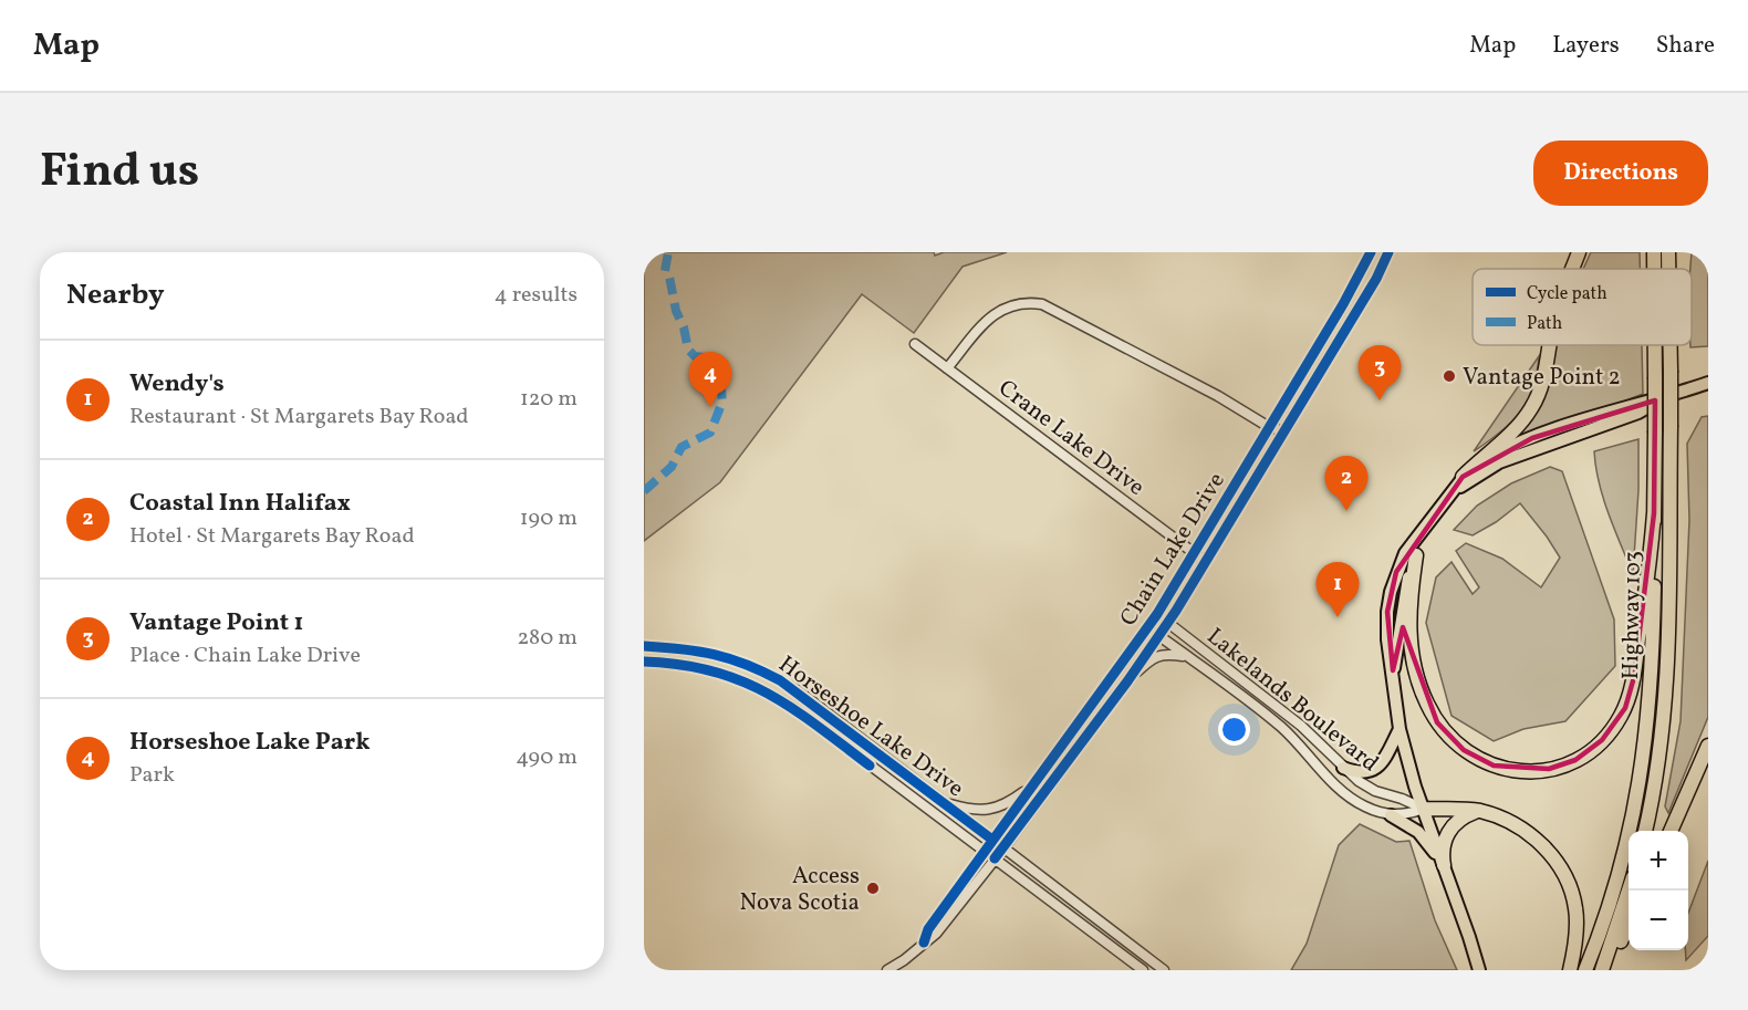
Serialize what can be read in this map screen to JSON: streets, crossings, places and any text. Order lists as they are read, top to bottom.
{
  "streets": {
    "highway": ["Highway 103"],
    "street": [
      "Crane Lake Drive",
      "Chain Lake Drive",
      "Lakelands Boulevard",
      "Horseshoe Lake Drive"
    ]
  },
  "crossings": [
    ["Crane Lake Drive", "Chain Lake Drive"],
    ["Chain Lake Drive", "Lakelands Boulevard"],
    ["Chain Lake Drive", "Horseshoe Lake Drive"]
  ],
  "places": ["Vantage Point 2", "Access Nova Scotia"],
  "legend": ["Cycle path", "Path"],
  "page": {
    "header": "Map",
    "nav": ["Map", "Layers", "Share"],
    "title": "Find us",
    "buttons": "Directions",
    "heading": ["Nearby", "4 results"],
    "list": [
      {
        "mark": "1",
        "name": "Wendy's",
        "note": "Restaurant · St Margarets Bay Road",
        "value": "120 m"
      },
      {
        "mark": "2",
        "name": "Coastal Inn Halifax",
        "note": "Hotel · St Margarets Bay Road",
        "value": "190 m"
      },
      {
        "mark": "3",
        "name": "Vantage Point 1",
        "note": "Place · Chain Lake Drive",
        "value": "280 m"
      },
      {
        "mark": "4",
        "name": "Horseshoe Lake Park",
        "note": "Park",
        "value": "490 m"
      }
    ],
    "pins": [
      "3",
      "4",
      "2",
      "1"
    ],
    "map_buttons": ["+", "−"]
  }
}
